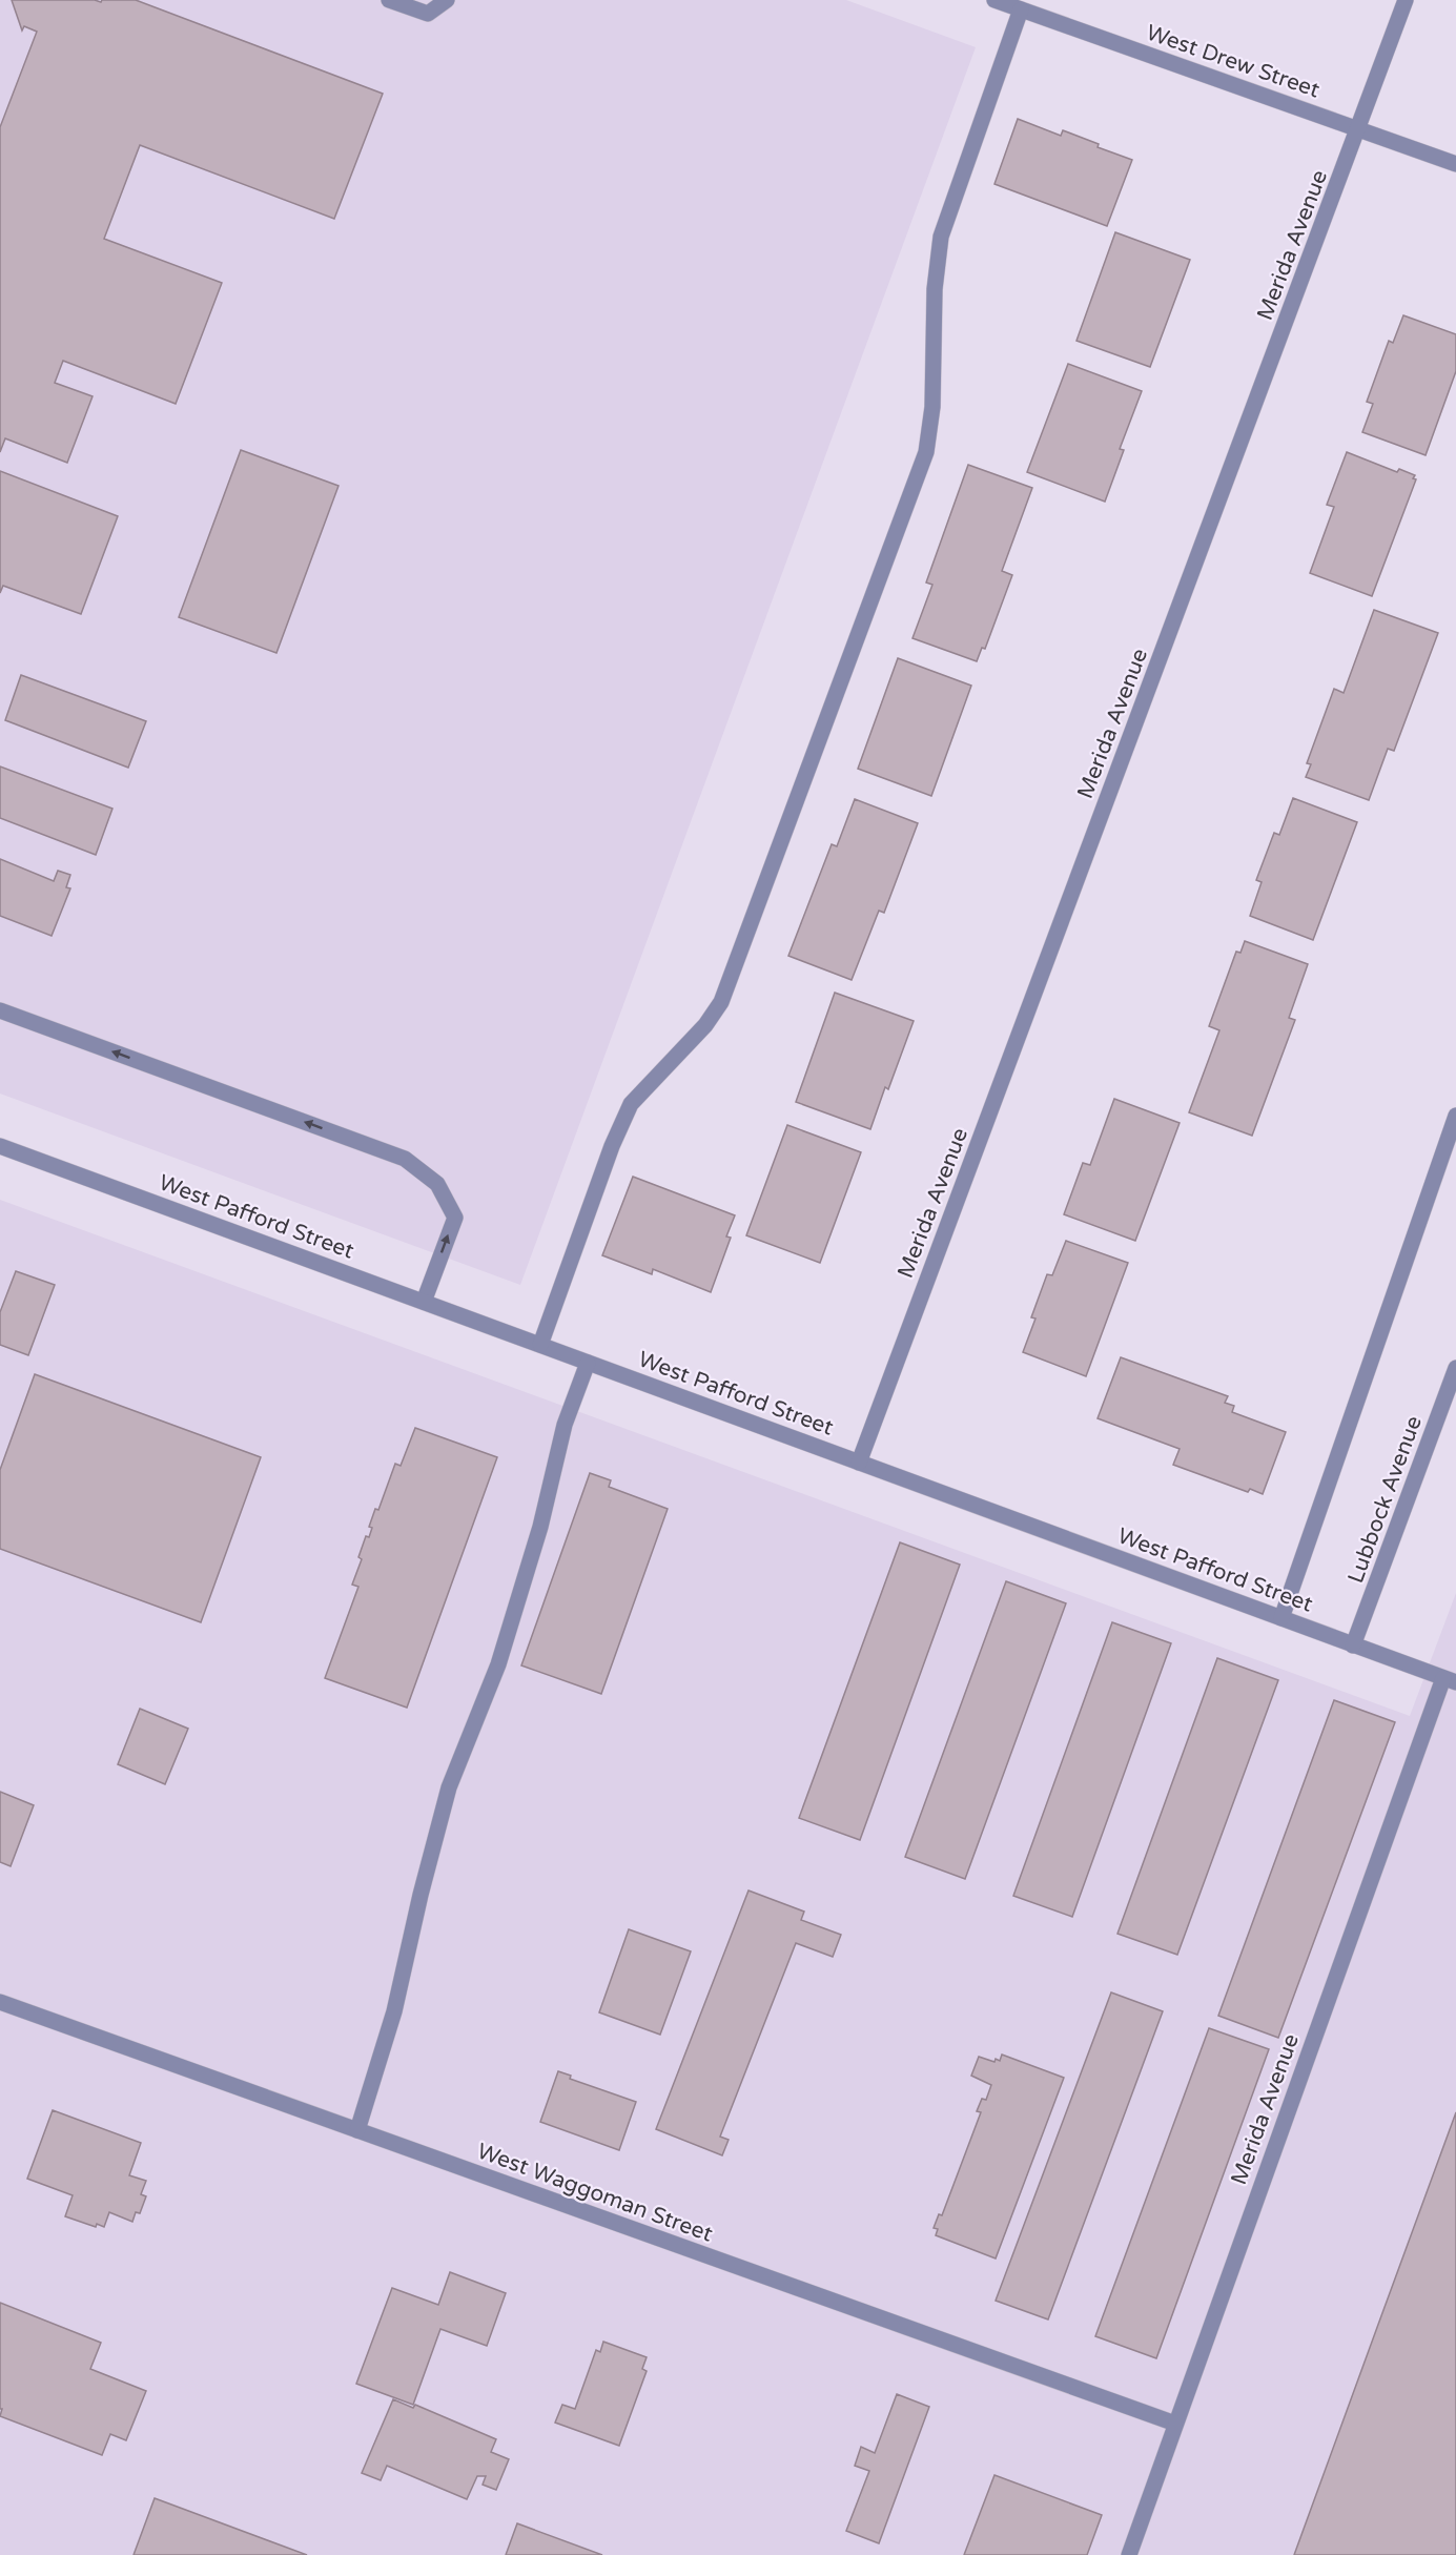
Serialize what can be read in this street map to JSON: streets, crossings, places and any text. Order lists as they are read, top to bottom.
{
  "streets": {
    "street": [
      "West Drew Street",
      "Merida Avenue",
      "West Pafford Street",
      "Lubbock Avenue",
      "West Waggoman Street"
    ]
  },
  "crossings": [
    ["West Drew Street", "Merida Avenue"],
    ["Merida Avenue", "West Pafford Street"],
    ["Merida Avenue", "West Waggoman Street"],
    ["West Pafford Street", "Lubbock Avenue"]
  ]
}
